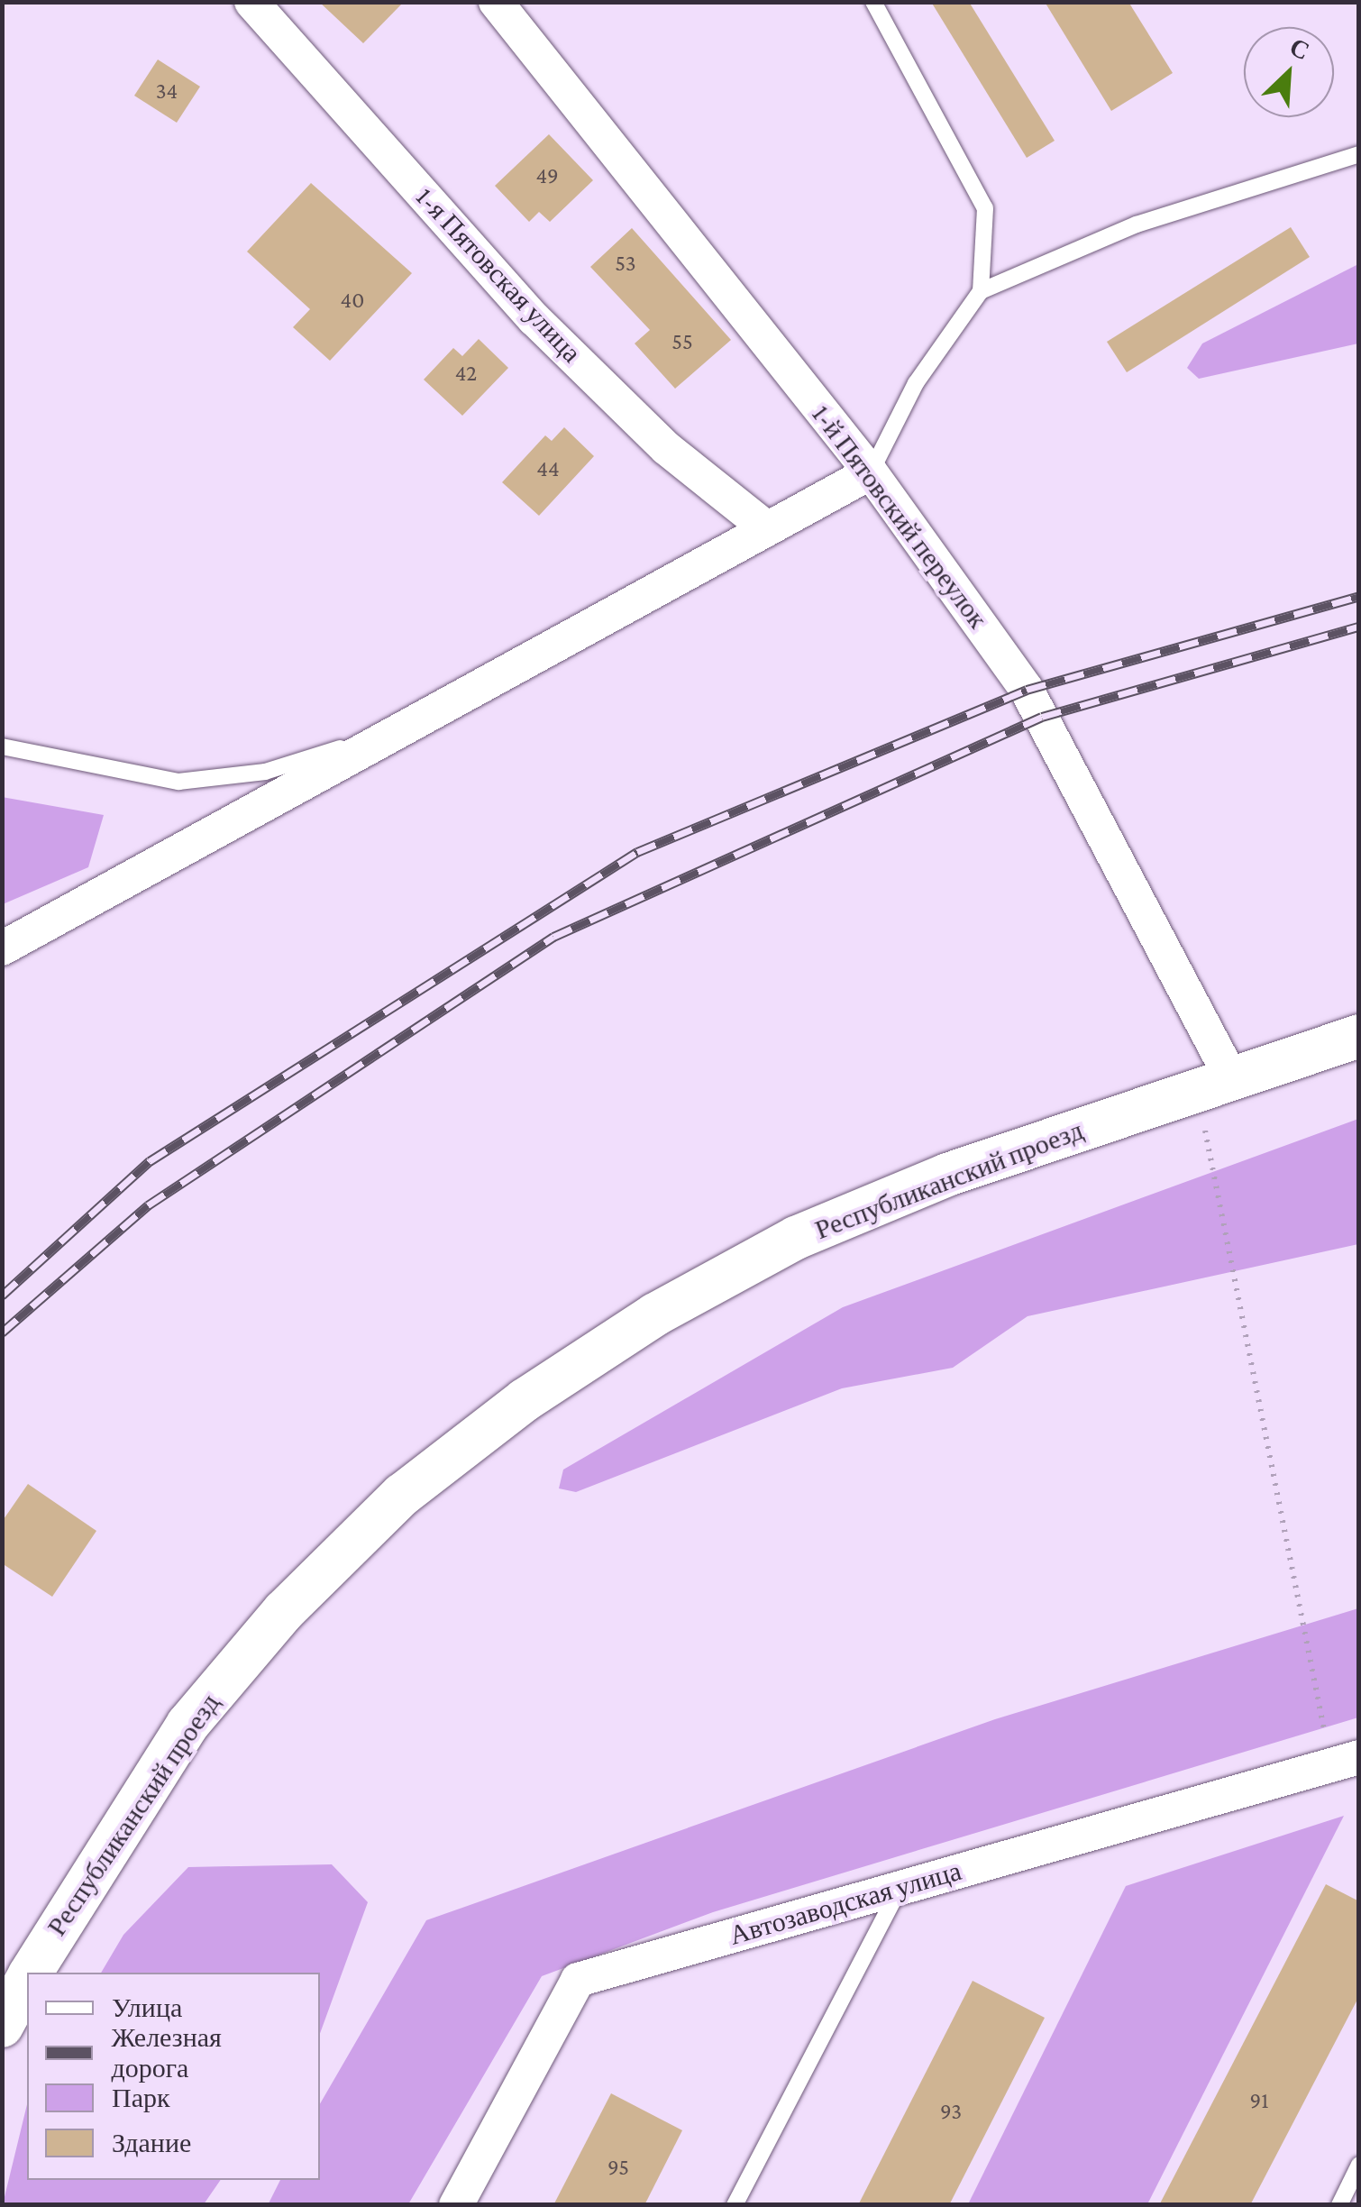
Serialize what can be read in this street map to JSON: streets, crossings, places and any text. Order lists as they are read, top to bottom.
{
  "streets": {
    "street": [
      "1-я Пятовская улица",
      "1-й Пятовский переулок",
      "Республиканский проезд",
      "Автозаводская улица"
    ]
  },
  "crossings": [
    ["1-й Пятовский переулок", "Республиканский проезд"]
  ],
  "house_numbers": [
    "34",
    "49",
    "53",
    "40",
    "55",
    "42",
    "44",
    "91",
    "93",
    "95"
  ],
  "legend": [
    "Улица",
    "Железная дорога",
    "Парк",
    "Здание"
  ],
  "north": "top right"
}
